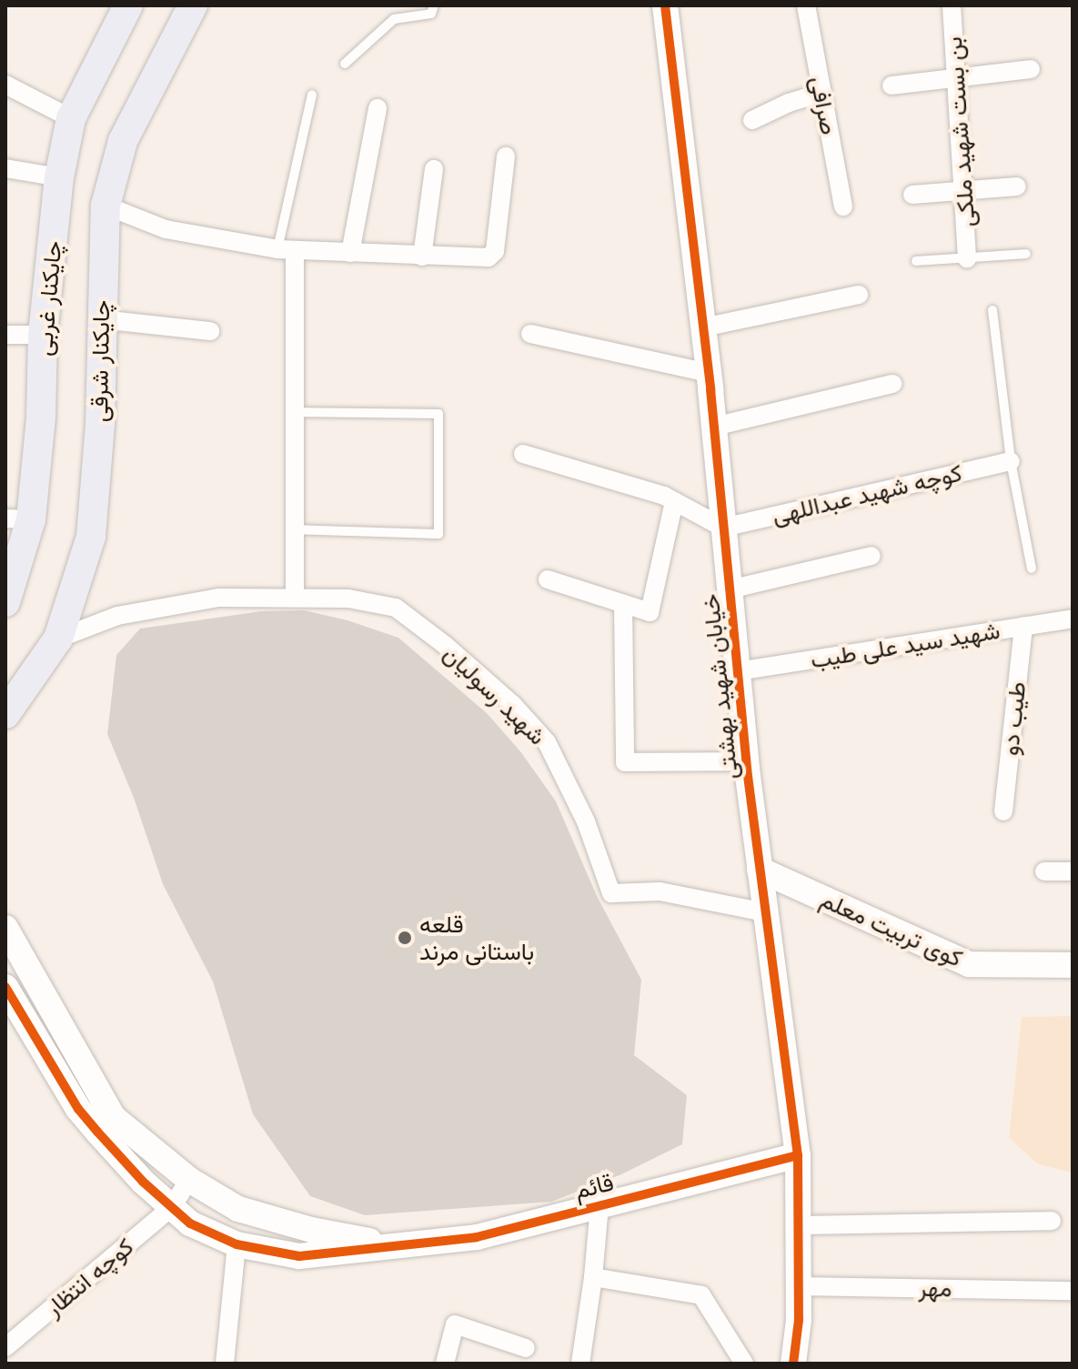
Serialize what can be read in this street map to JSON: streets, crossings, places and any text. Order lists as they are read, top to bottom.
{
  "streets": {
    "main road": ["چایکنار غربی", "چایکنار شرقی"],
    "street": [
      "صرافی",
      "بن بست شهید ملکی",
      "کوچه شهید عبداللهی",
      "شهید سید علی طیب",
      "خیابان شهید بهشتی",
      "شهید رسولیان",
      "طیب دو",
      "کوی تربیت معلم",
      "قائم",
      "کوچه انتظار",
      "مهر"
    ]
  },
  "crossings": [
    ["چایکنار شرقی", "شهید رسولیان"],
    ["کوچه شهید عبداللهی", "خیابان شهید بهشتی"],
    ["شهید سید علی طیب", "خیابان شهید بهشتی"],
    ["شهید سید علی طیب", "طیب دو"],
    ["خیابان شهید بهشتی", "شهید رسولیان"],
    ["خیابان شهید بهشتی", "کوی تربیت معلم"],
    ["خیابان شهید بهشتی", "قائم"],
    ["خیابان شهید بهشتی", "مهر"],
    ["قائم", "کوچه انتظار"]
  ],
  "places": ["قلعه باستانی مرند"]
}
